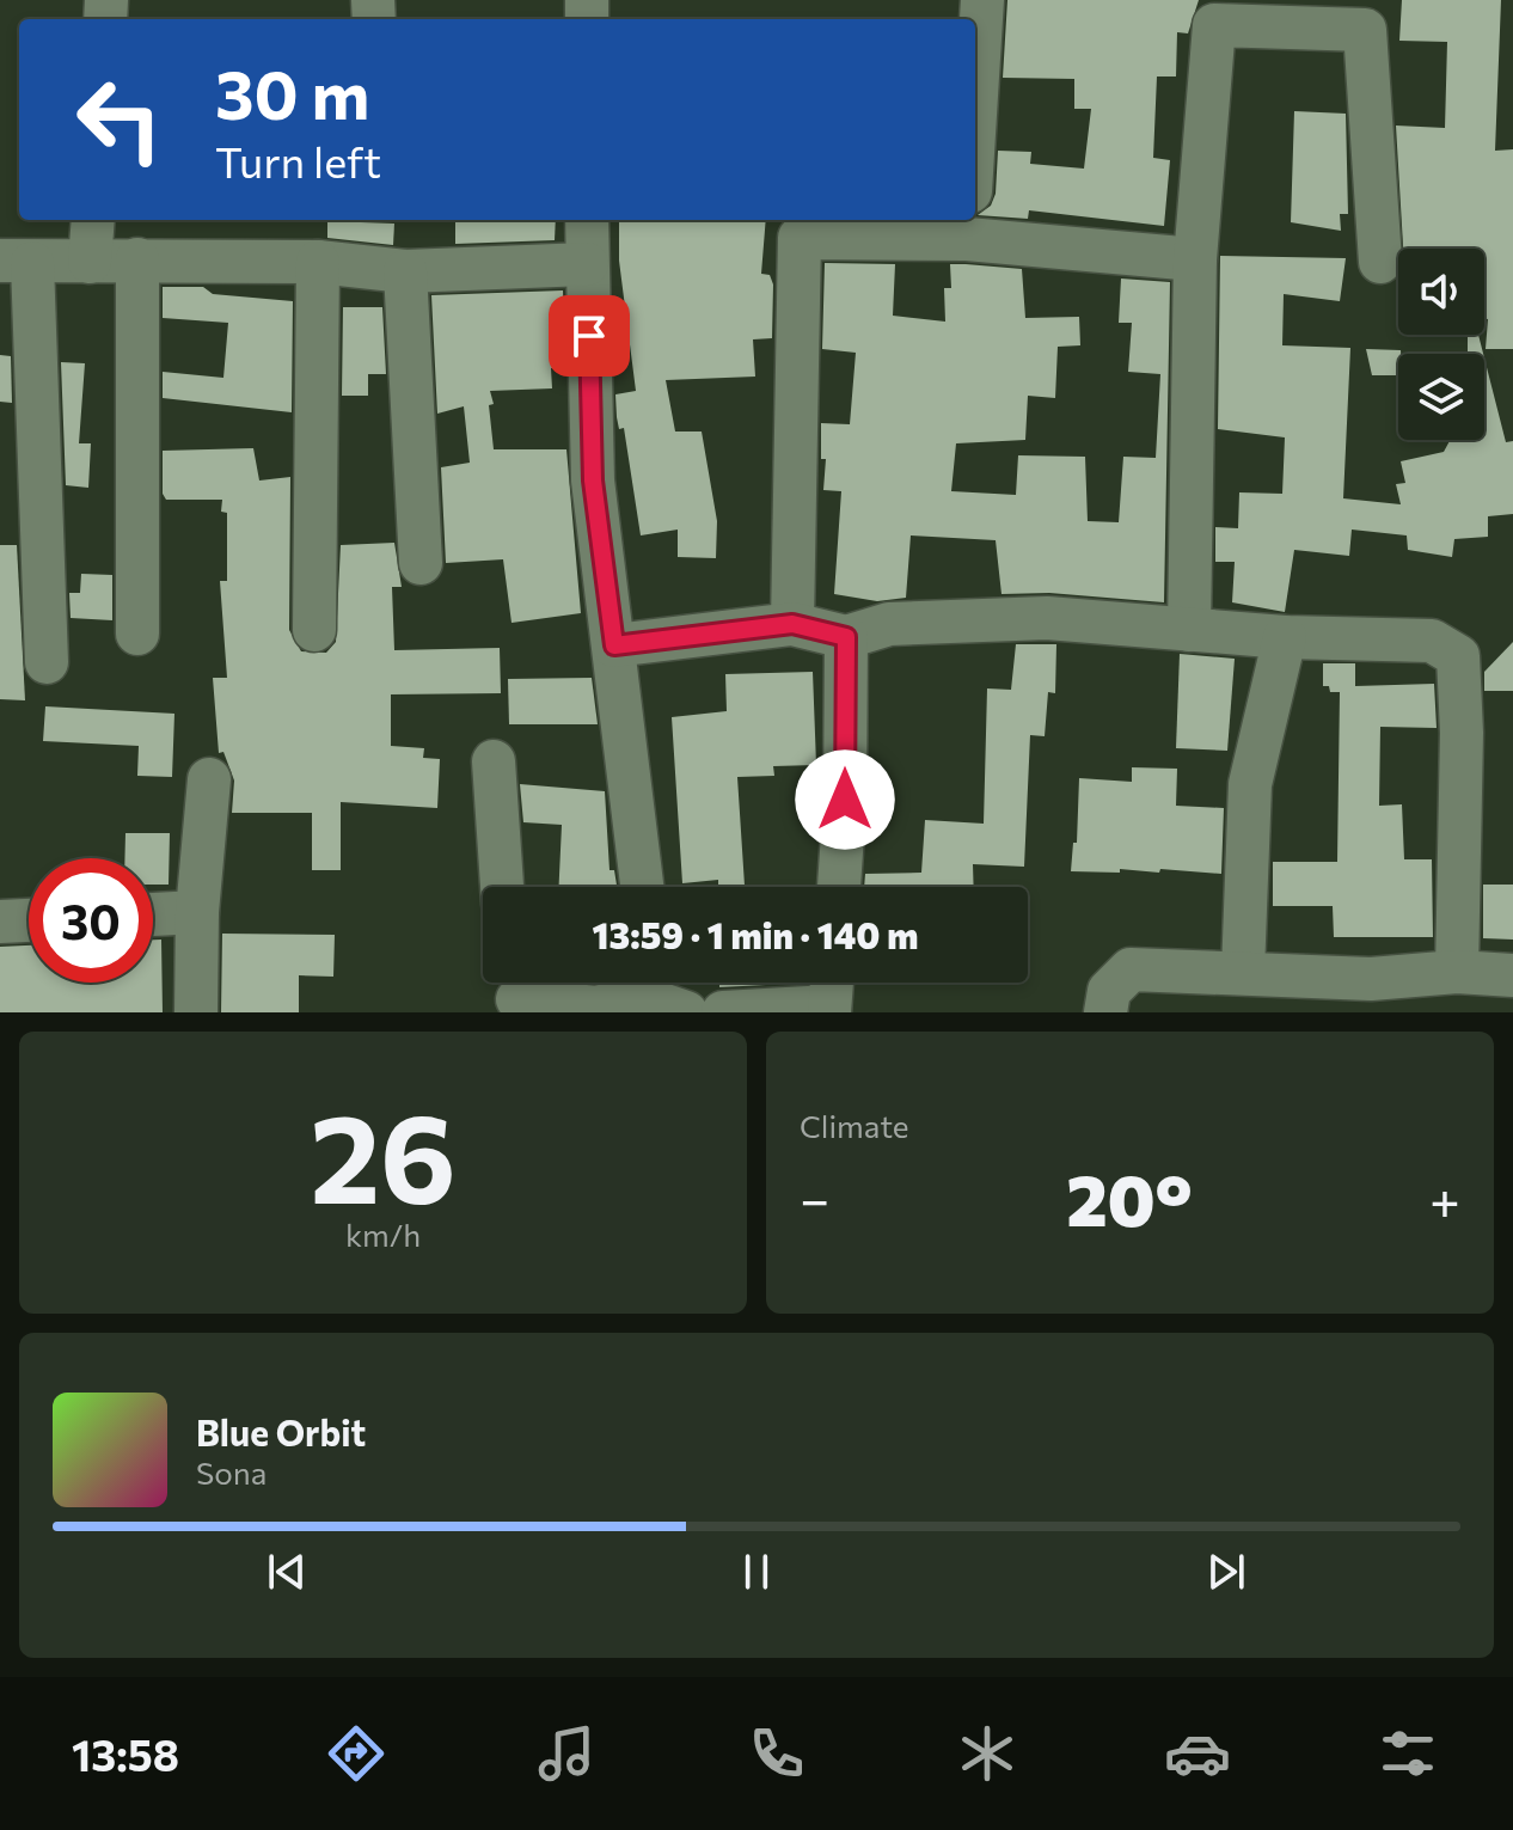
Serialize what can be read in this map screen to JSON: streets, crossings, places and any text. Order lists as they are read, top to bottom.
{
  "page": {
    "turn": ["30 m", "Turn left"],
    "limit": "30",
    "trip": "13:59 · 1 min · 140 m",
    "tile": [
      ["26", "km/h"],
      "Climate"
    ],
    "heat": ["−", "20°", "+"],
    "song": ["Blue Orbit", "Sona"],
    "tabs": "13:58"
  }
}
